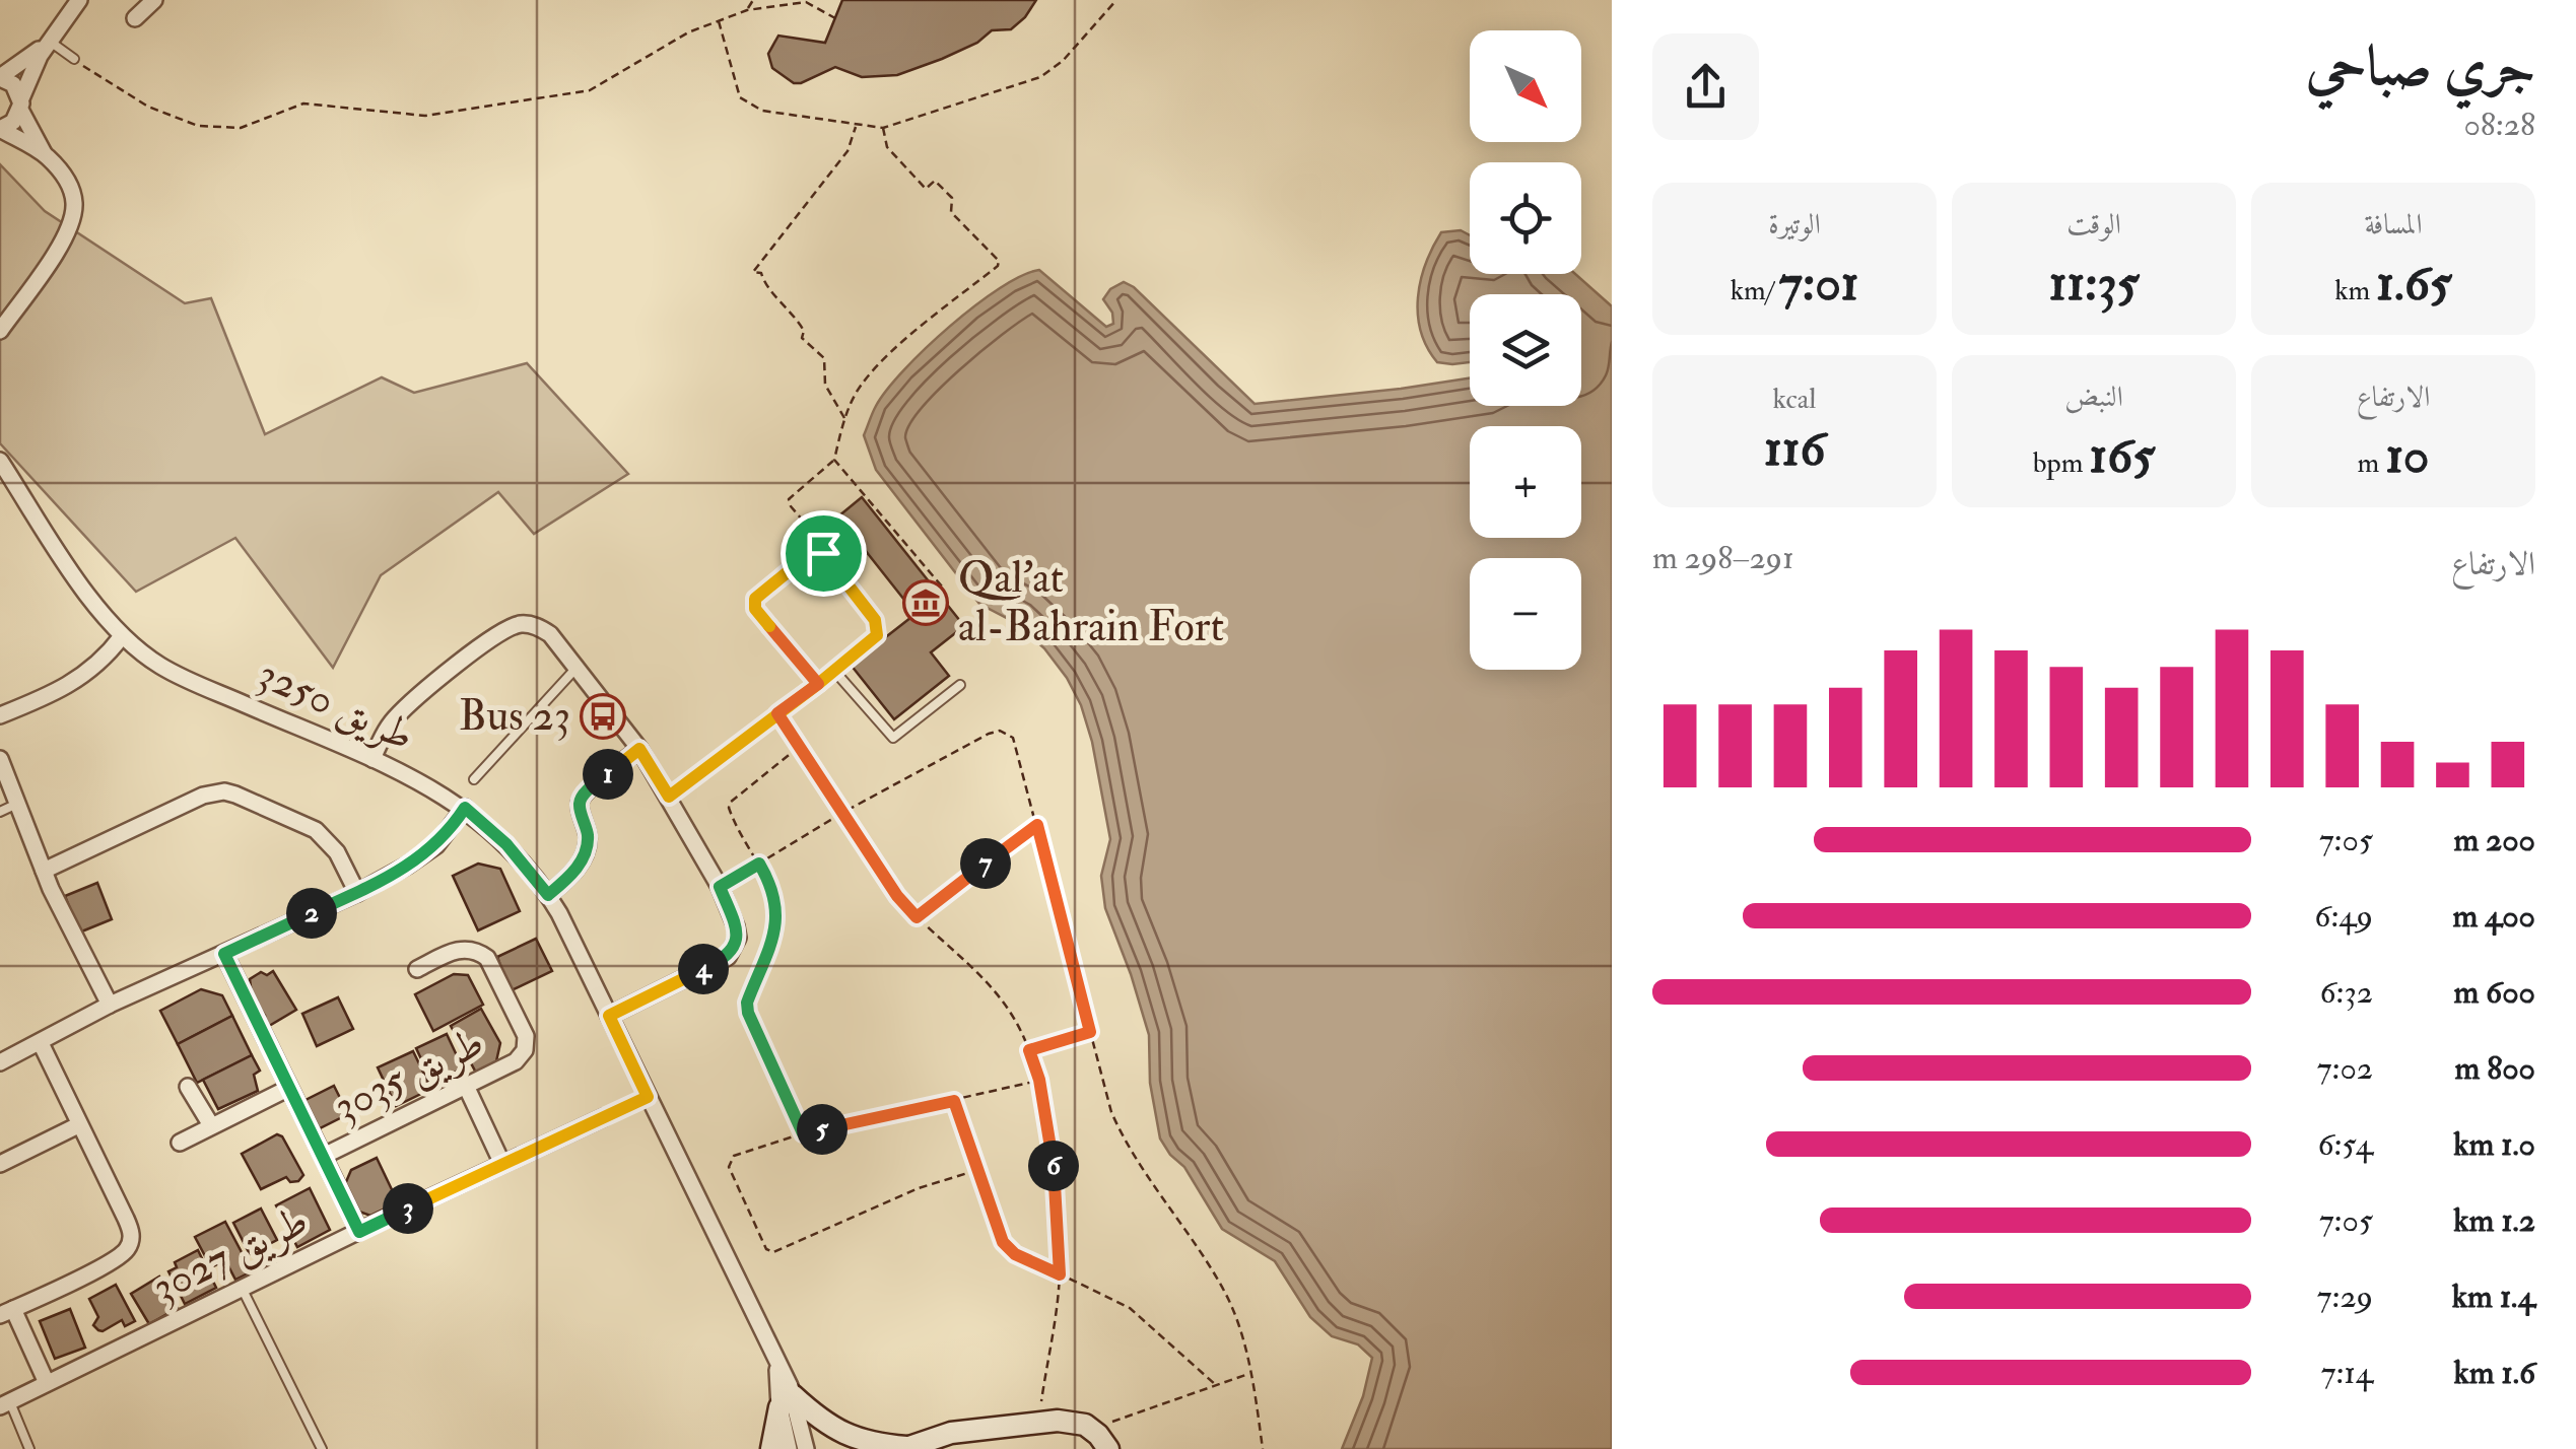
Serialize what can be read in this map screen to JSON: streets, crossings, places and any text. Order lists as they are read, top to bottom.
{
  "streets": {
    "street": ["طريق 3250", "طريق 3035", "طريق 3027"]
  },
  "crossings": [
    ["طريق 3035", "طريق 3027"]
  ],
  "places": {
    "museum": ["Qal'at al-Bahrain Fort"],
    "bus stop": ["Bus 23"]
  },
  "north": "bottom right",
  "page": {
    "heading": ["جري صباحي", "08:28"],
    "map_buttons": ["+", "−"],
    "stats": [
      ["المسافة", "1.65 km"],
      ["الوقت", "11:35"],
      ["الوتيرة", "7:01 /km"],
      ["الارتفاع", "10 m"],
      ["النبض", "165 bpm"],
      ["kcal", "116"]
    ],
    "chart": ["الارتفاع", "291–298 m"],
    "pins": [
      "1",
      "7",
      "2",
      "4",
      "5",
      "6",
      "3"
    ],
    "list": [
      {
        "name": "200 m",
        "note": "7:05"
      },
      {
        "name": "400 m",
        "note": "6:49"
      },
      {
        "name": "600 m",
        "note": "6:32"
      },
      {
        "name": "800 m",
        "note": "7:02"
      },
      {
        "name": "1.0 km",
        "note": "6:54"
      },
      {
        "name": "1.2 km",
        "note": "7:05"
      },
      {
        "name": "1.4 km",
        "note": "7:29"
      },
      {
        "name": "1.6 km",
        "note": "7:14"
      }
    ]
  }
}
